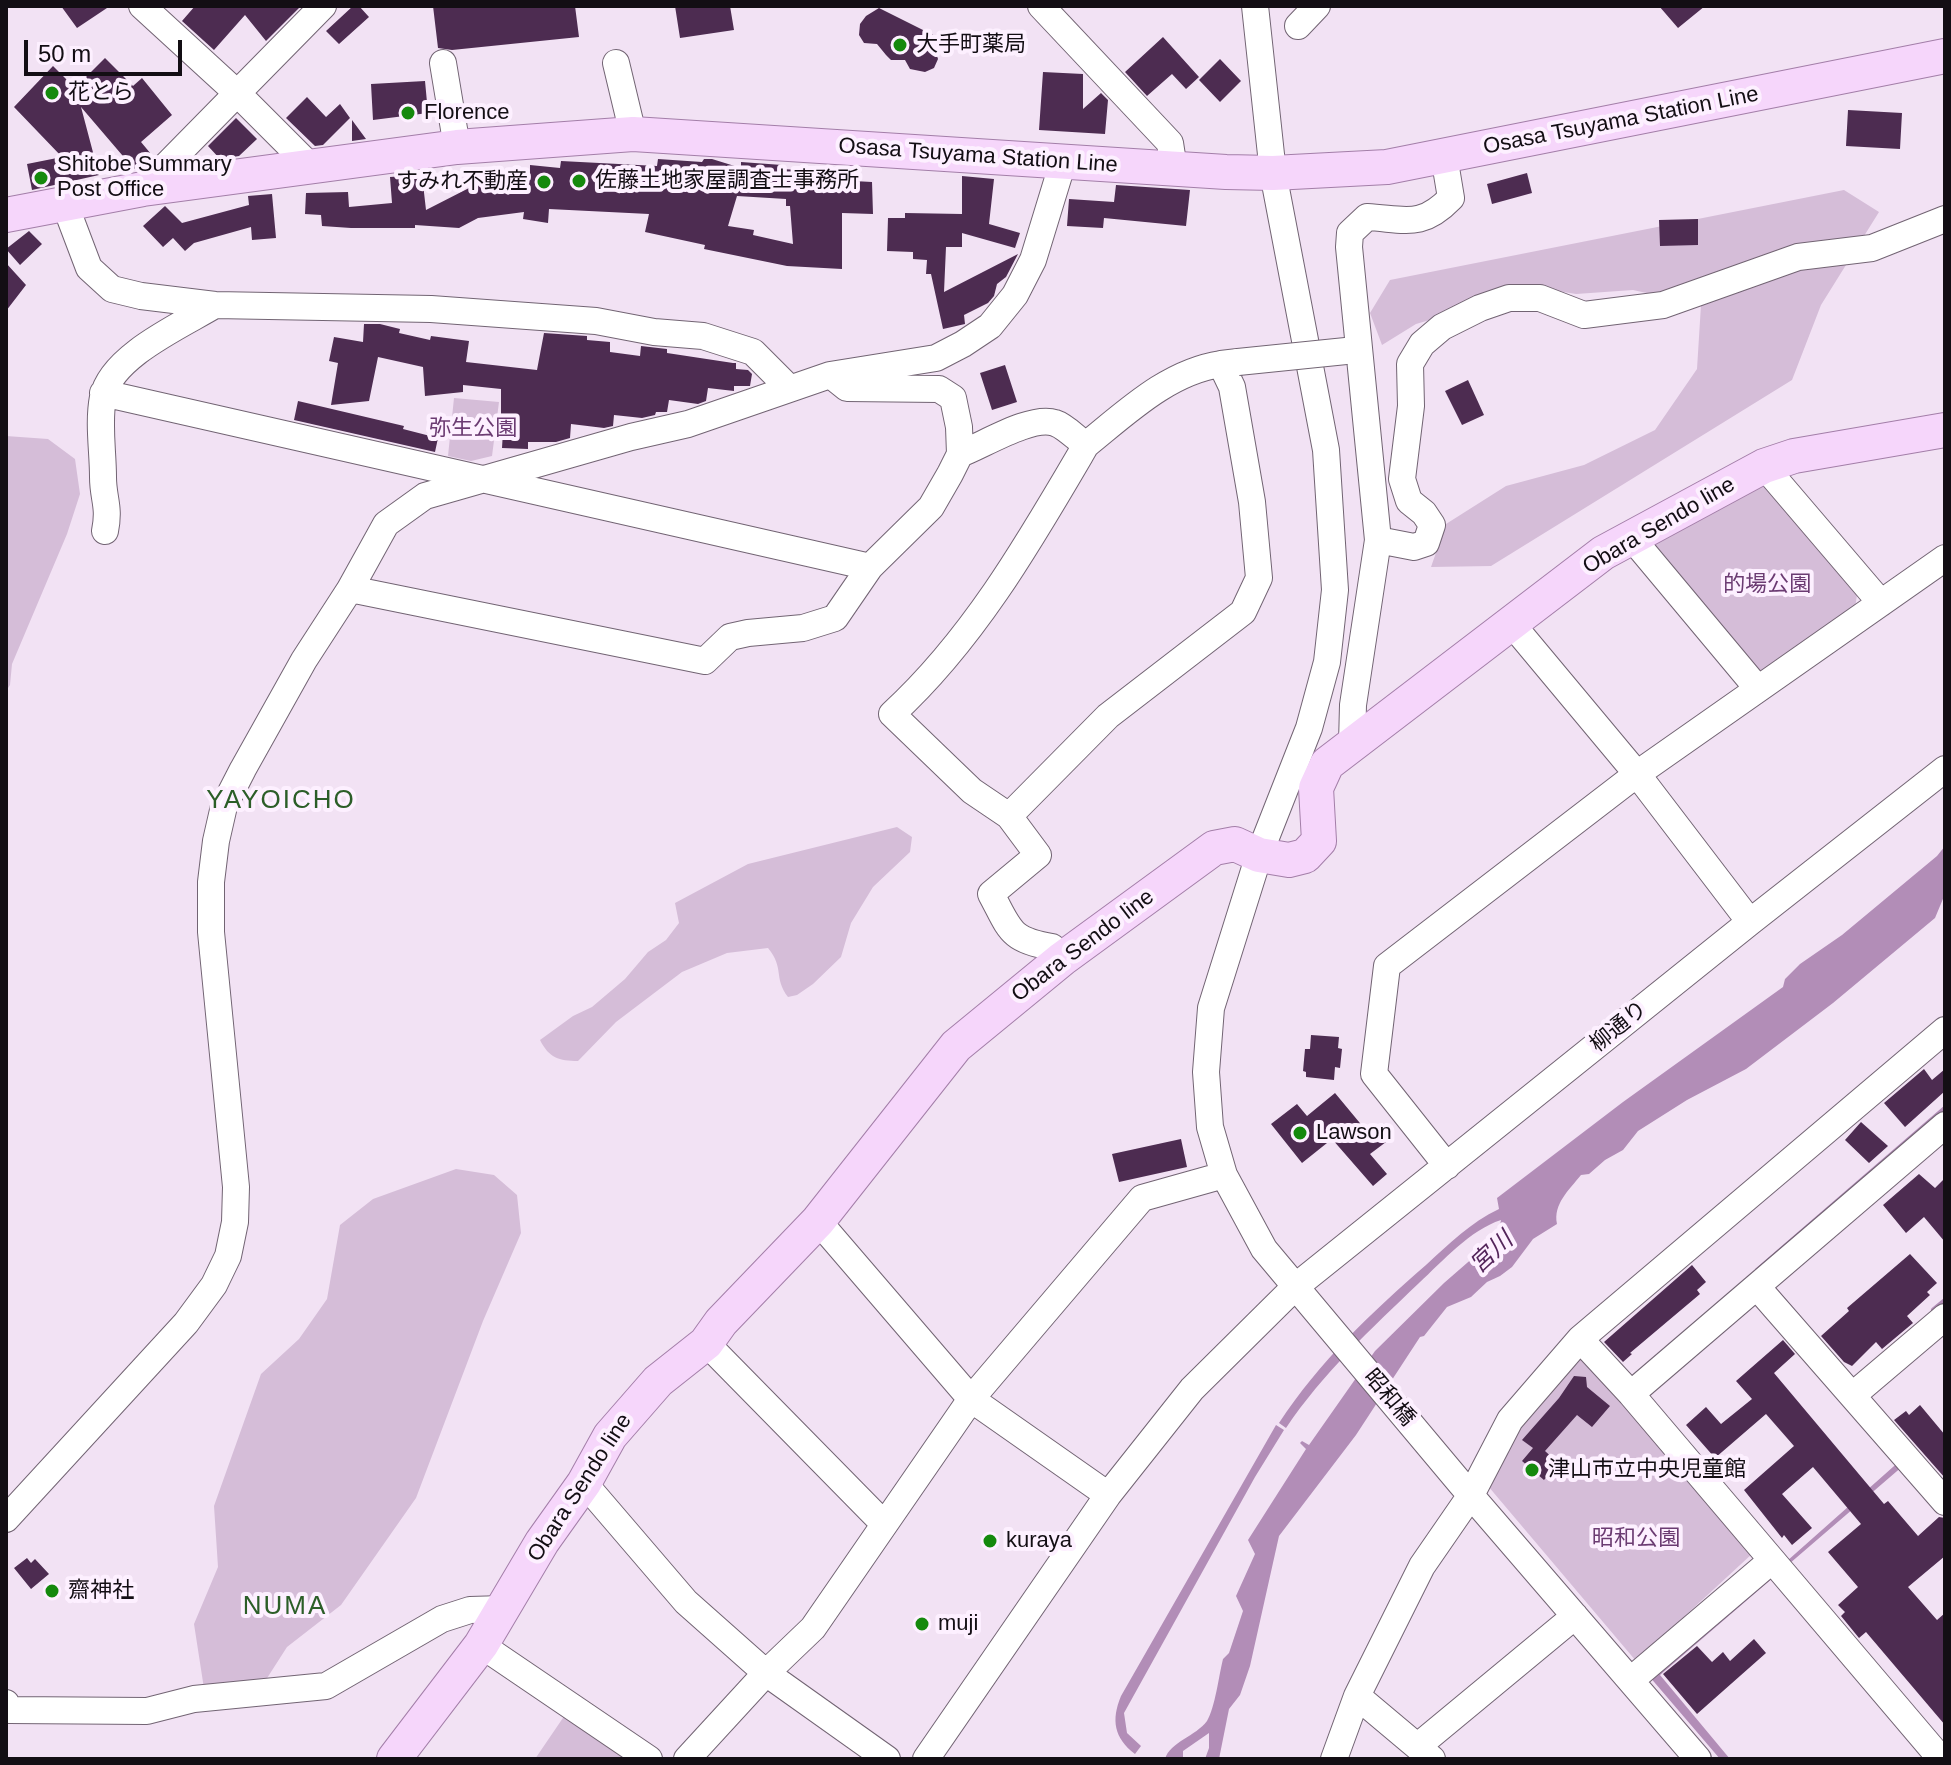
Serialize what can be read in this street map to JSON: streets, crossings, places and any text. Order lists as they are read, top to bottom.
{
  "streets": {
    "main road": ["Osasa Tsuyama Station Line", "Obara Sendo line"],
    "street": ["柳通り", "昭和橋"]
  },
  "crossings": [
    ["Osasa Tsuyama Station Line", "昭和橋"],
    ["Obara Sendo line", "昭和橋"],
    ["柳通り", "昭和橋"]
  ],
  "districts": ["YAYOICHO", "NUMA"],
  "water": ["宮川"],
  "parks": ["弥生公園", "的場公園", "昭和公園"],
  "places": [
    "大手町薬局",
    "花とら",
    "Florence",
    "Shitobe Summary Post Office",
    "佐藤土地家屋調査士事務所",
    "すみれ不動産",
    "Lawson",
    "津山市立中央児童館",
    "kuraya",
    "齋神社",
    "muji"
  ],
  "scale_bar": "50 m"
}
